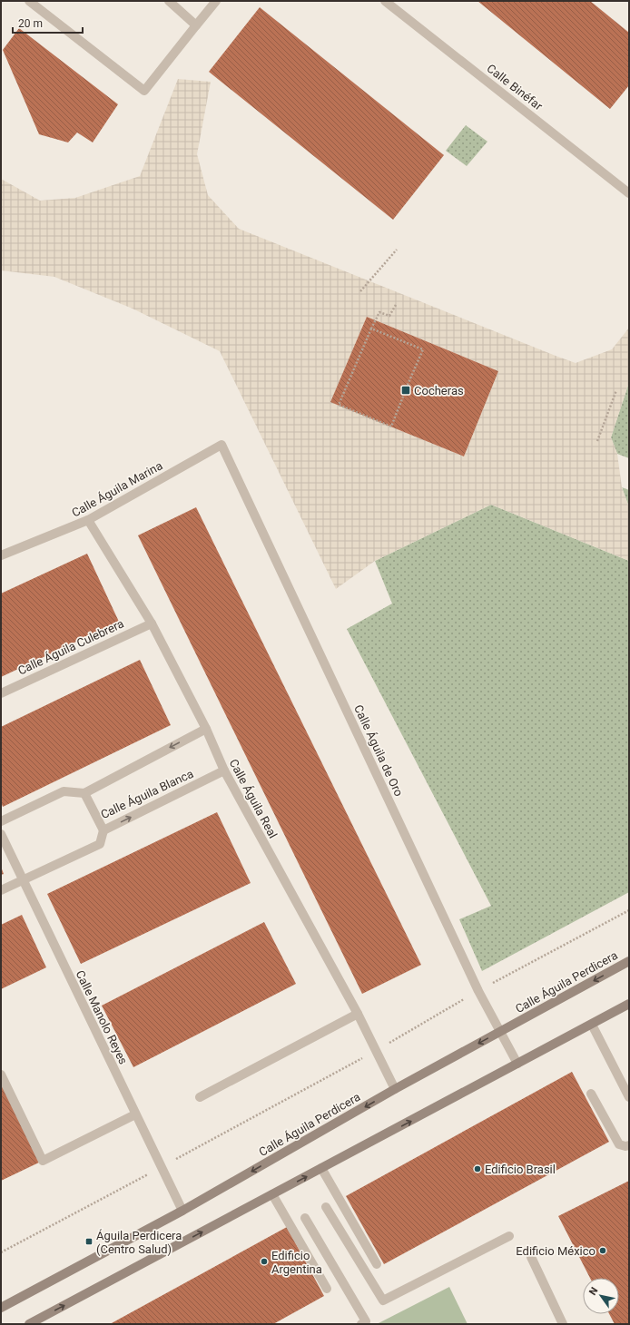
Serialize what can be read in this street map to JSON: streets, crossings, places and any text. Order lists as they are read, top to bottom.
{
  "streets": {
    "street": [
      "Calle Binéfar",
      "Calle Águila Marina",
      "Calle Águila Culebrera",
      "Calle Águila de Oro",
      "Calle Águila Blanca",
      "Calle Águila Real",
      "Calle Águila Perdicera",
      "Calle Manolo Reyes"
    ]
  },
  "crossings": [
    ["Calle Águila Marina", "Calle Águila de Oro"],
    ["Calle Águila Marina", "Calle Águila Real"],
    ["Calle Águila Culebrera", "Calle Águila Real"],
    ["Calle Águila de Oro", "Calle Águila Perdicera"],
    ["Calle Águila Blanca", "Calle Águila Real"],
    ["Calle Águila Real", "Calle Águila Perdicera"],
    ["Calle Águila Perdicera", "Calle Manolo Reyes"]
  ],
  "places": {
    "transit": ["Cocheras", "Águila Perdicera (Centro Salud)"],
    "other": ["Edificio Brasil", "Edificio México", "Edificio Argentina"]
  },
  "scale_bar": "20 m",
  "north": "top left"
}
